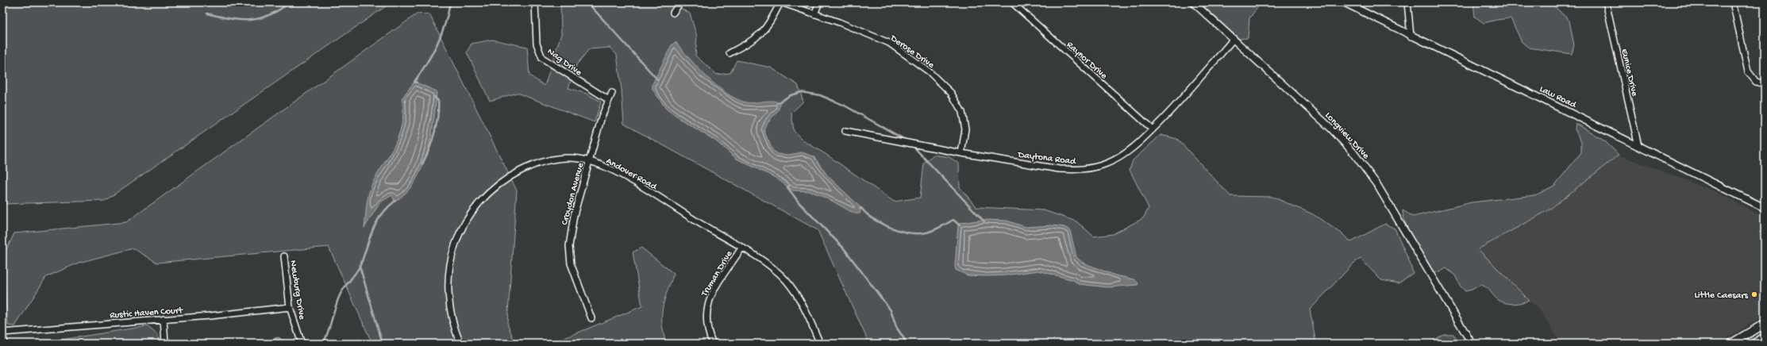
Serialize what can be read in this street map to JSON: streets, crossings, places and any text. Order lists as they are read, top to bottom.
{
  "streets": {
    "street": [
      "Derose Drive",
      "Raynor Drive",
      "Nag Drive",
      "Eunice Drive",
      "Law Road",
      "Longview Drive",
      "Daytona Road",
      "Andover Road",
      "Croydon Avenue",
      "Truman Drive",
      "Newburg Drive",
      "Rustic Haven Court"
    ]
  },
  "crossings": [
    ["Derose Drive", "Daytona Road"],
    ["Raynor Drive", "Daytona Road"],
    ["Nag Drive", "Croydon Avenue"],
    ["Eunice Drive", "Law Road"],
    ["Longview Drive", "Daytona Road"],
    ["Andover Road", "Croydon Avenue"],
    ["Andover Road", "Truman Drive"],
    ["Newburg Drive", "Rustic Haven Court"]
  ],
  "places": ["Little Caesars"]
}
